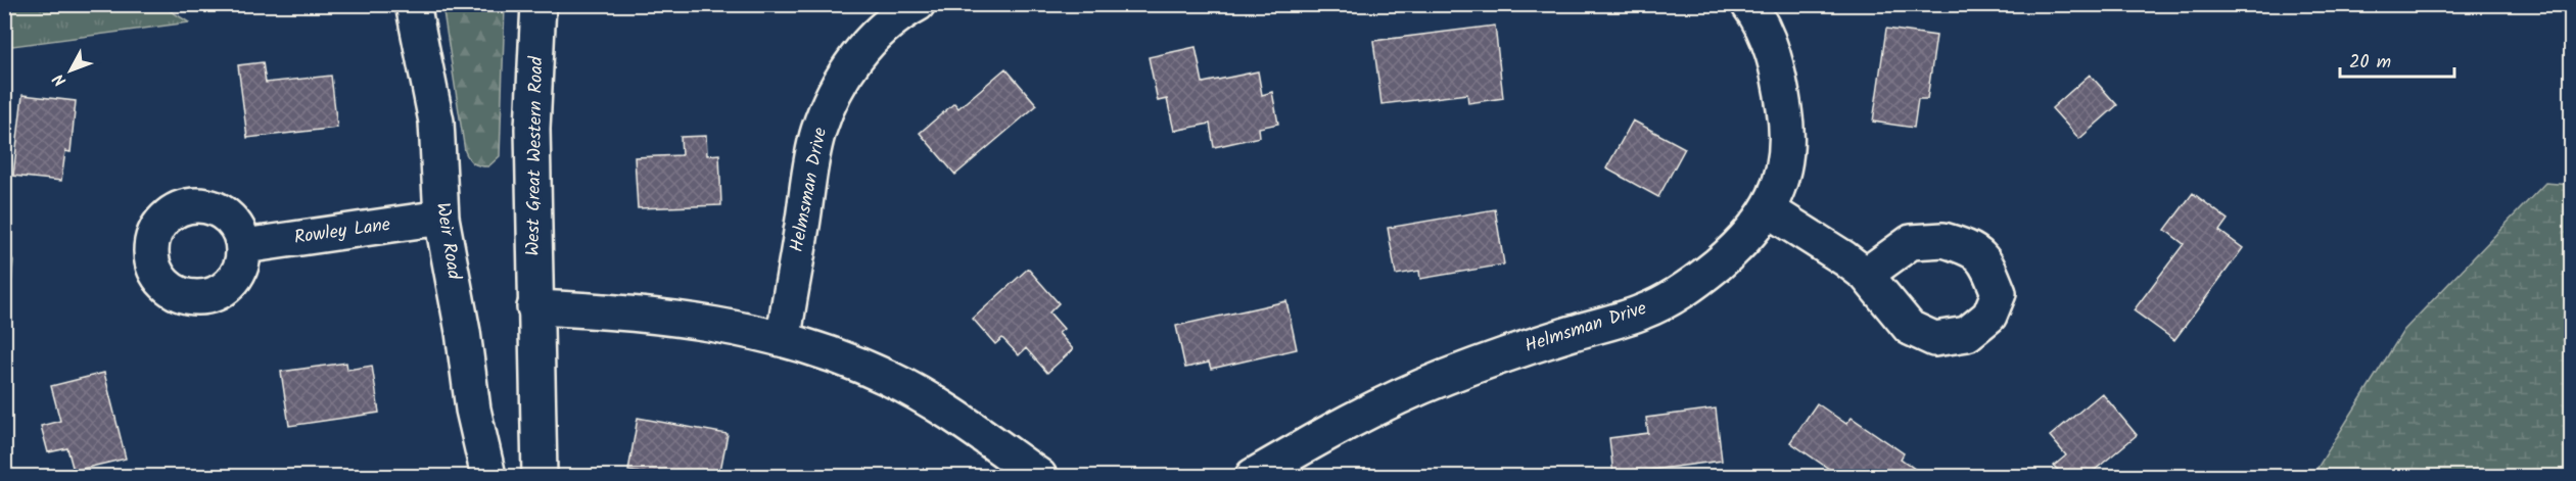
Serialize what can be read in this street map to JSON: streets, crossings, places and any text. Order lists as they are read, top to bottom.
{
  "streets": {
    "street": [
      "West Great Western Road",
      "Helmsman Drive",
      "Rowley Lane",
      "Weir Road"
    ]
  },
  "crossings": [
    ["Rowley Lane", "Weir Road"]
  ],
  "scale_bar": "20 m",
  "north": "bottom left"
}
